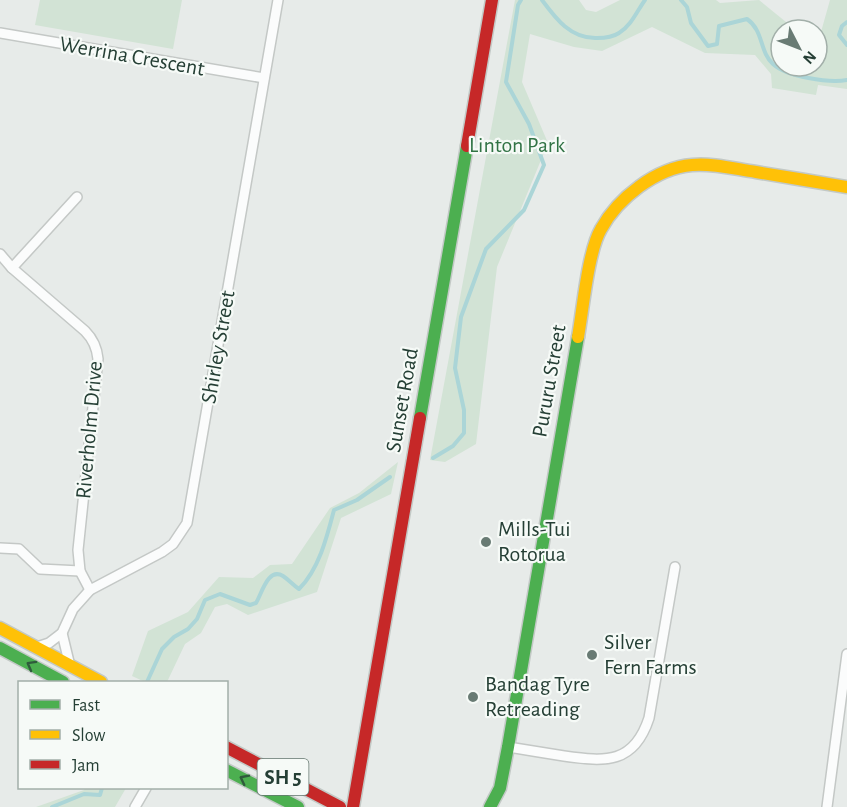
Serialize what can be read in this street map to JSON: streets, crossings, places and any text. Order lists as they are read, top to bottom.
{
  "streets": {
    "main road": ["Pururu Street", "Sunset Road", "SH 5"],
    "street": ["Werrina Crescent", "Shirley Street", "Riverholm Drive"]
  },
  "crossings": [
    ["Werrina Crescent", "Shirley Street"],
    ["Shirley Street", "Riverholm Drive"]
  ],
  "parks": ["Linton Park"],
  "places": ["Mills-Tui Rotorua", "Silver Fern Farms", "Bandag Tyre Retreading"],
  "legend": ["Fast", "Slow", "Jam"],
  "north": "bottom right"
}
